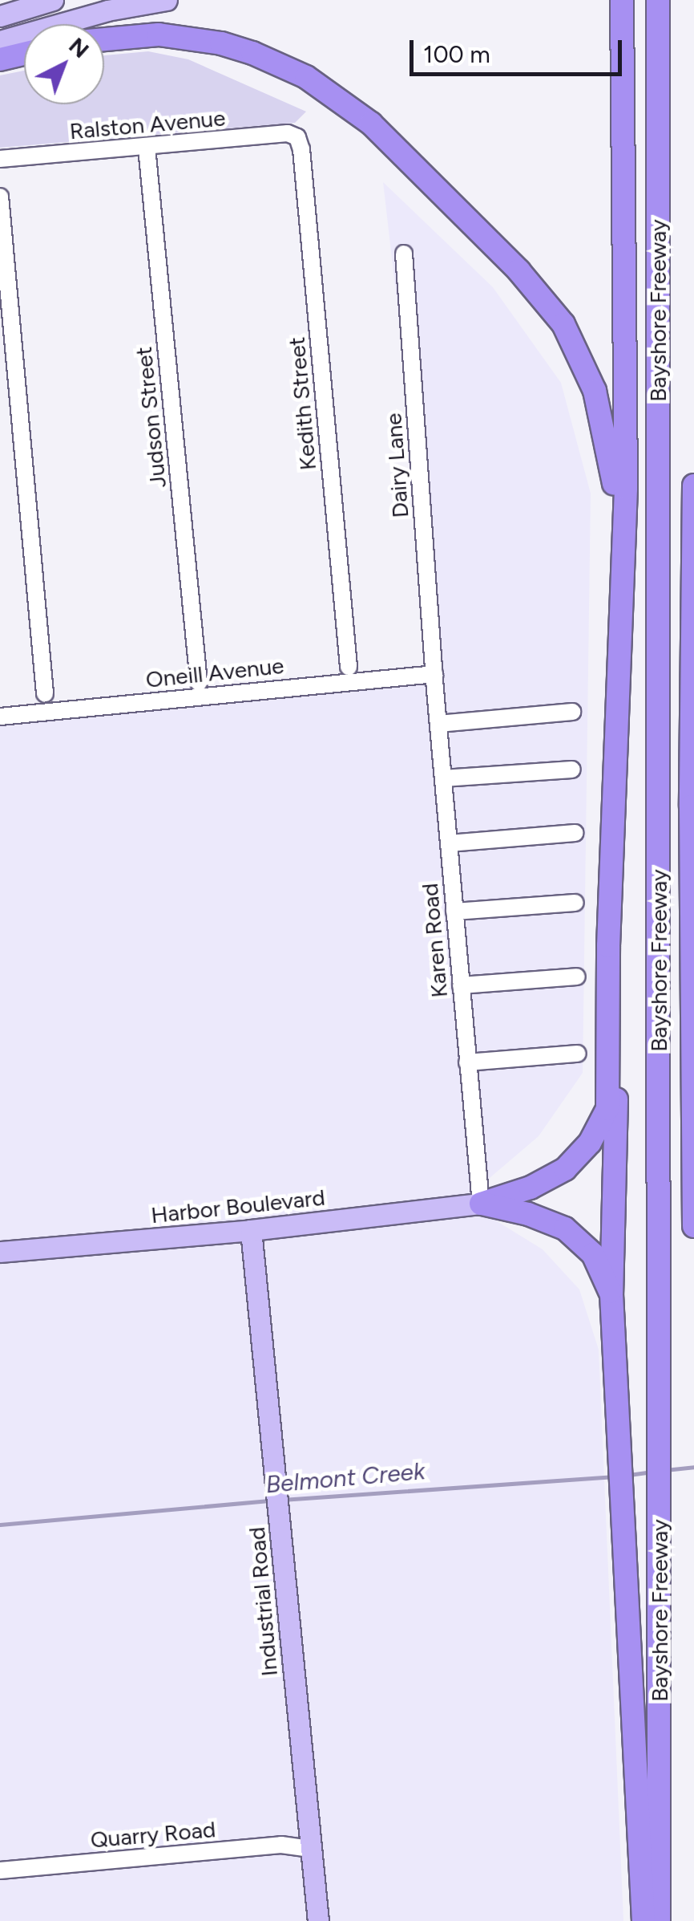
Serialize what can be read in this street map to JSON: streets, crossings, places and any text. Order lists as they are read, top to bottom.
{
  "streets": {
    "highway": ["Bayshore Freeway"],
    "main road": ["Harbor Boulevard", "Industrial Road"],
    "street": [
      "Ralston Avenue",
      "Kedith Street",
      "Judson Street",
      "Dairy Lane",
      "Oneill Avenue",
      "Karen Road",
      "Quarry Road"
    ]
  },
  "crossings": [
    ["Ralston Avenue", "Kedith Street"],
    ["Ralston Avenue", "Judson Street"],
    ["Dairy Lane", "Oneill Avenue"],
    ["Dairy Lane", "Karen Road"],
    ["Oneill Avenue", "Karen Road"],
    ["Karen Road", "Harbor Boulevard"],
    ["Harbor Boulevard", "Industrial Road"],
    ["Industrial Road", "Quarry Road"]
  ],
  "water": ["Belmont Creek"],
  "scale_bar": "100 m",
  "north": "top right"
}
